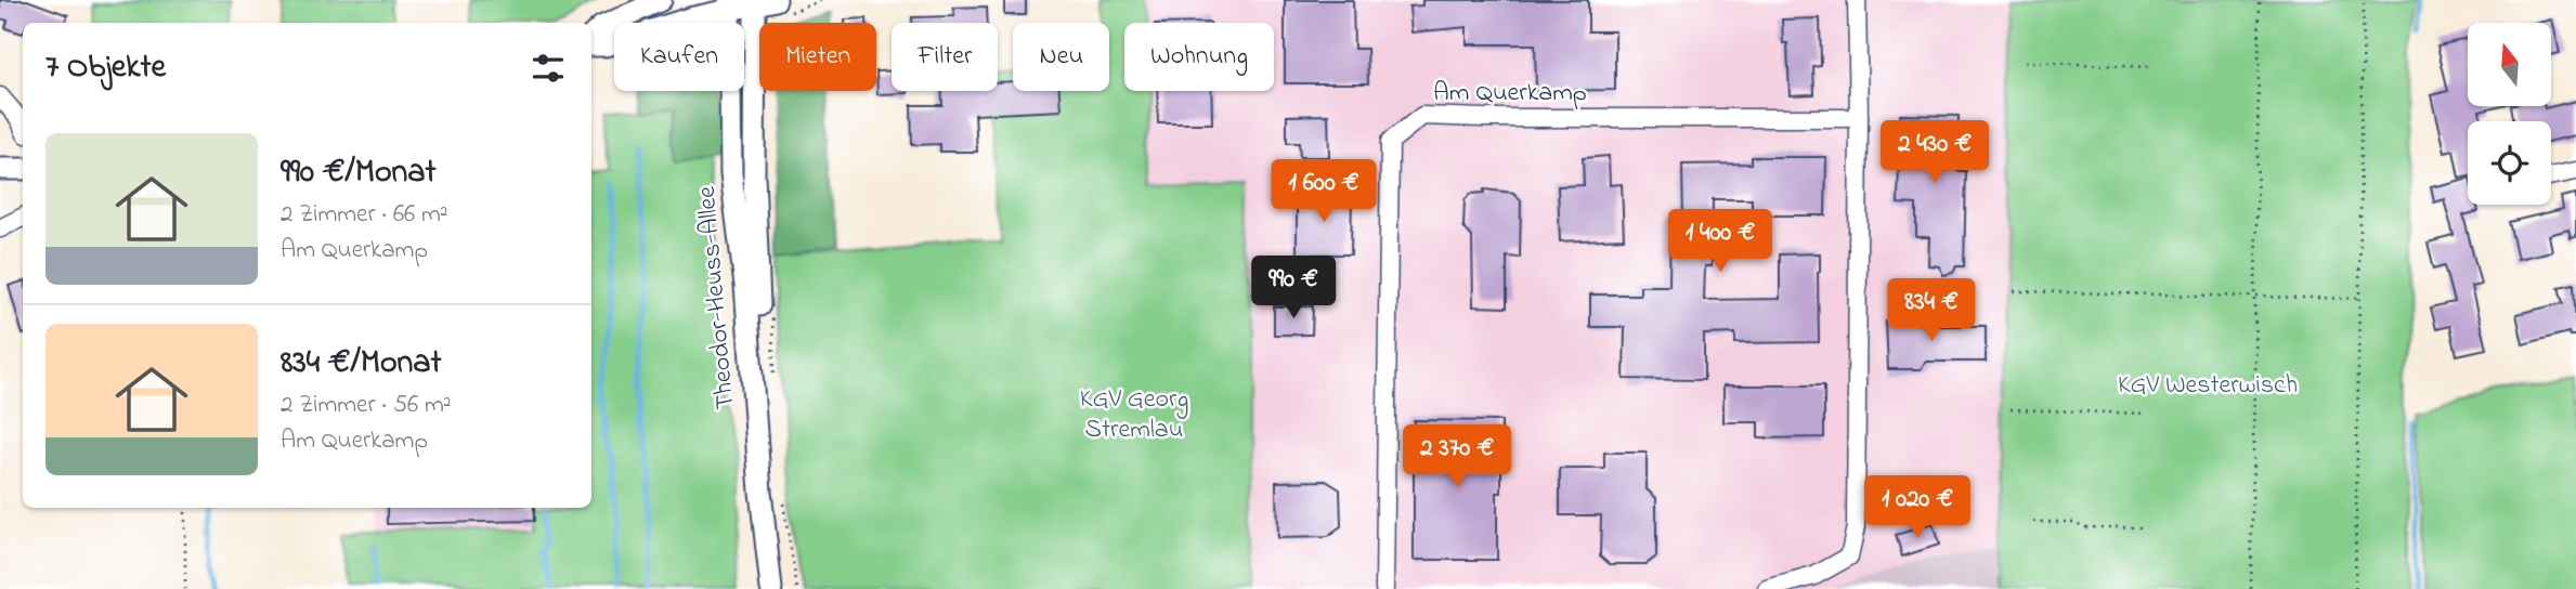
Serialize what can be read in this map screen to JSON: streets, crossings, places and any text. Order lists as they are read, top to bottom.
{
  "streets": {
    "street": ["Am Querkamp", "Theodor-Heuss-Allee"]
  },
  "parks": ["KGV Westerwisch", "KGV Georg Stremlau"],
  "north": "top",
  "page": {
    "chip": [
      "Kaufen",
      "Mieten",
      "Filter",
      "Neu",
      "Wohnung"
    ],
    "heading": "7 Objekte",
    "list": [
      {
        "name": "990 €/Monat",
        "note": "2 Zimmer · 66 m² · Am Querkamp"
      },
      {
        "name": "834 €/Monat",
        "note": "2 Zimmer · 56 m² · Am Querkamp"
      }
    ],
    "price": [
      "2 430 €",
      "1 600 €",
      "1 400 €",
      "990 €",
      "834 €",
      "2 370 €",
      "1 020 €"
    ]
  }
}
